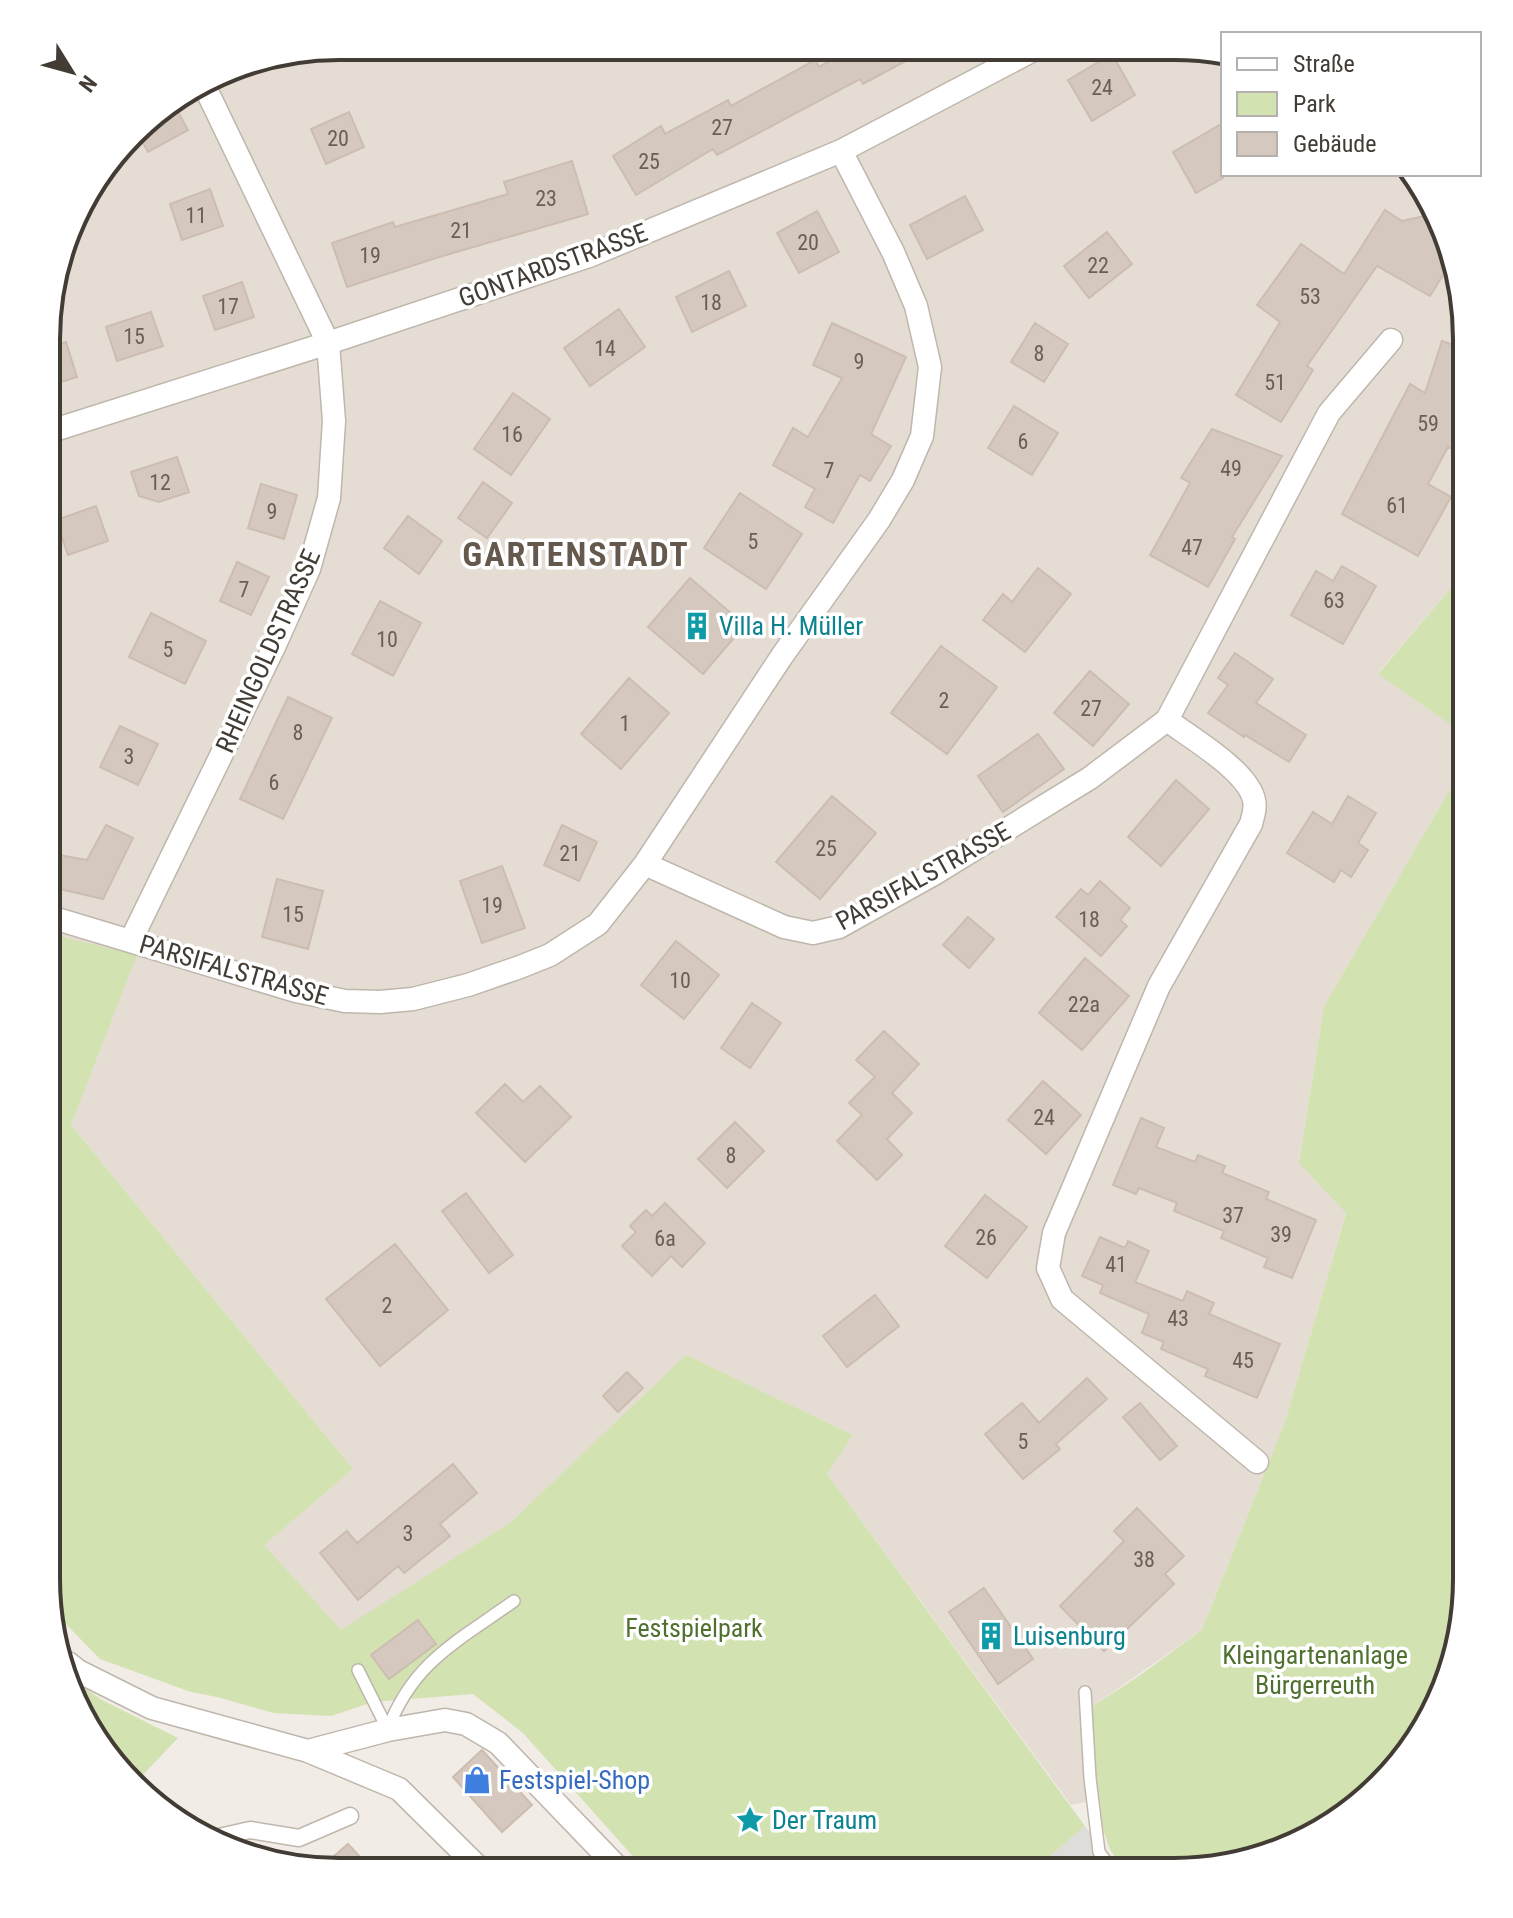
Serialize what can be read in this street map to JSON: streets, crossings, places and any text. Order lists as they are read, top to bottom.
{
  "streets": {
    "street": ["GONTARDSTRASSE", "RHEINGOLDSTRASSE", "PARSIFALSTRASSE"]
  },
  "crossings": [
    ["GONTARDSTRASSE", "RHEINGOLDSTRASSE"],
    ["RHEINGOLDSTRASSE", "PARSIFALSTRASSE"]
  ],
  "districts": ["GARTENSTADT"],
  "parks": ["Festspielpark", "Kleingartenanlage Bürgerreuth"],
  "places": {
    "building": ["Villa H. Müller", "Luisenburg"],
    "shop": ["Festspiel-Shop"],
    "place": ["Der Traum"]
  },
  "house_numbers": [
    "24",
    "27",
    "20",
    "25",
    "23",
    "11",
    "21",
    "20",
    "19",
    "22",
    "53",
    "18",
    "17",
    "15",
    "14",
    "8",
    "9",
    "51",
    "59",
    "16",
    "6",
    "49",
    "7",
    "12",
    "61",
    "9",
    "5",
    "47",
    "7",
    "63",
    "10",
    "5",
    "2",
    "27",
    "1",
    "8",
    "3",
    "6",
    "25",
    "21",
    "19",
    "15",
    "18",
    "10",
    "22a",
    "24",
    "8",
    "37",
    "39",
    "26",
    "6a",
    "41",
    "2",
    "43",
    "45",
    "5",
    "3",
    "38"
  ],
  "legend": ["Straße", "Park", "Gebäude"],
  "north": "bottom right"
}
